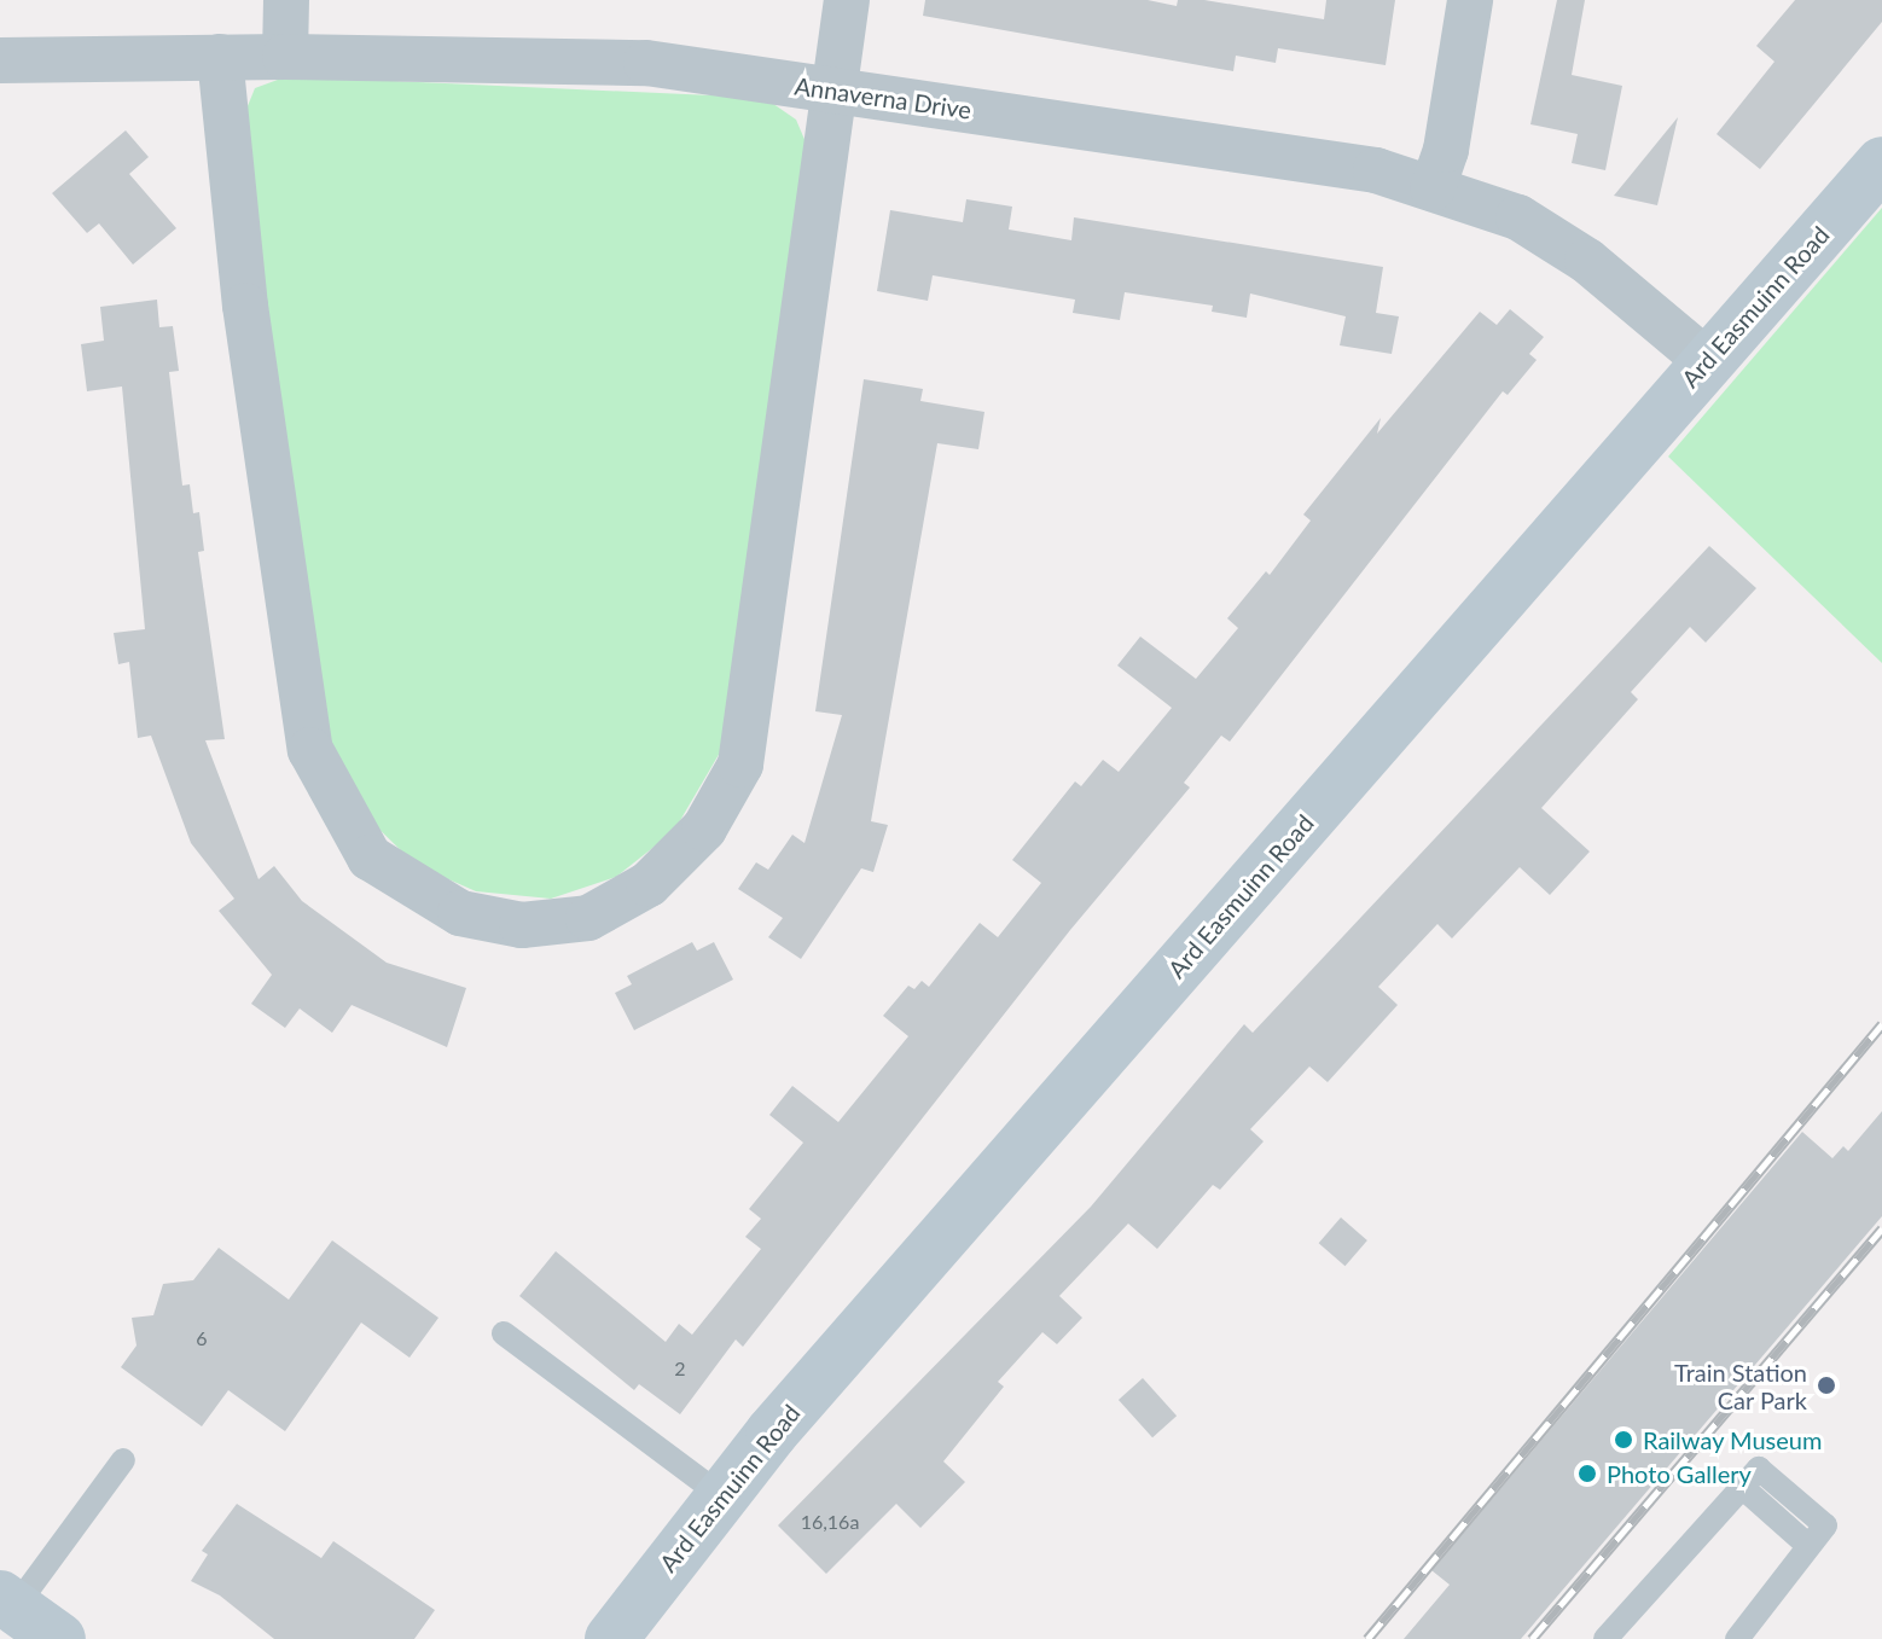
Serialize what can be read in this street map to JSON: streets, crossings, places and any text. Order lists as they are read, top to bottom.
{
  "streets": {
    "street": ["Annaverna Drive", "Ard Easmuinn Road"]
  },
  "crossings": [
    ["Annaverna Drive", "Ard Easmuinn Road"]
  ],
  "places": ["Train Station Car Park", "Railway Museum", "Photo Gallery"],
  "house_numbers": ["6", "2", "16,16a"]
}
